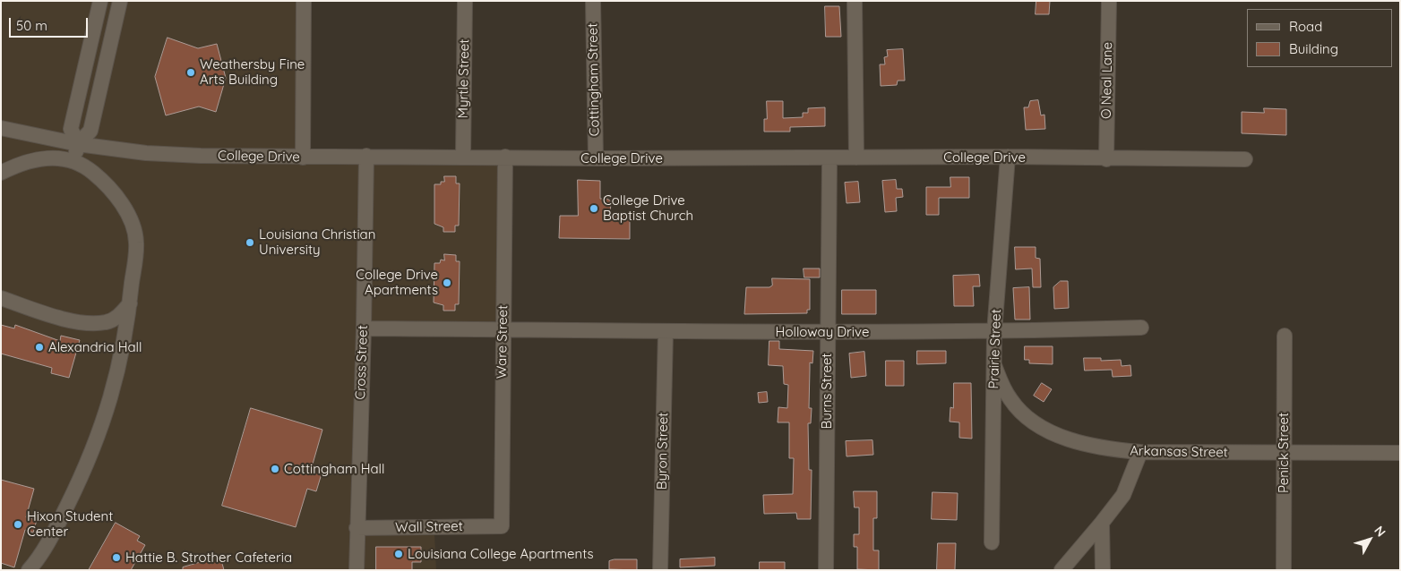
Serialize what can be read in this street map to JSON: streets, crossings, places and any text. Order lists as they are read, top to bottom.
{
  "streets": {
    "street": [
      "Myrtle Street",
      "Cottingham Street",
      "O Neal Lane",
      "College Drive",
      "Holloway Drive",
      "Ware Street",
      "Prairie Street",
      "Cross Street",
      "Burns Street",
      "Byron Street",
      "Arkansas Street",
      "Penick Street",
      "Wall Street"
    ]
  },
  "crossings": [
    ["Myrtle Street", "College Drive"],
    ["Cottingham Street", "College Drive"],
    ["O Neal Lane", "College Drive"],
    ["College Drive", "Ware Street"],
    ["College Drive", "Prairie Street"],
    ["College Drive", "Cross Street"],
    ["College Drive", "Burns Street"],
    ["Holloway Drive", "Ware Street"],
    ["Holloway Drive", "Prairie Street"],
    ["Holloway Drive", "Cross Street"],
    ["Holloway Drive", "Burns Street"],
    ["Holloway Drive", "Byron Street"],
    ["Ware Street", "Wall Street"],
    ["Prairie Street", "Arkansas Street"],
    ["Cross Street", "Wall Street"],
    ["Arkansas Street", "Penick Street"]
  ],
  "places": [
    "Weathersby Fine Arts Building",
    "College Drive Baptist Church",
    "Louisiana Christian University",
    "College Drive Apartments",
    "Alexandria Hall",
    "Cottingham Hall",
    "Hixon Student Center",
    "Louisiana College Apartments",
    "Hattie B. Strother Cafeteria"
  ],
  "legend": ["Road", "Building"],
  "scale_bar": "50 m",
  "north": "top right"
}
